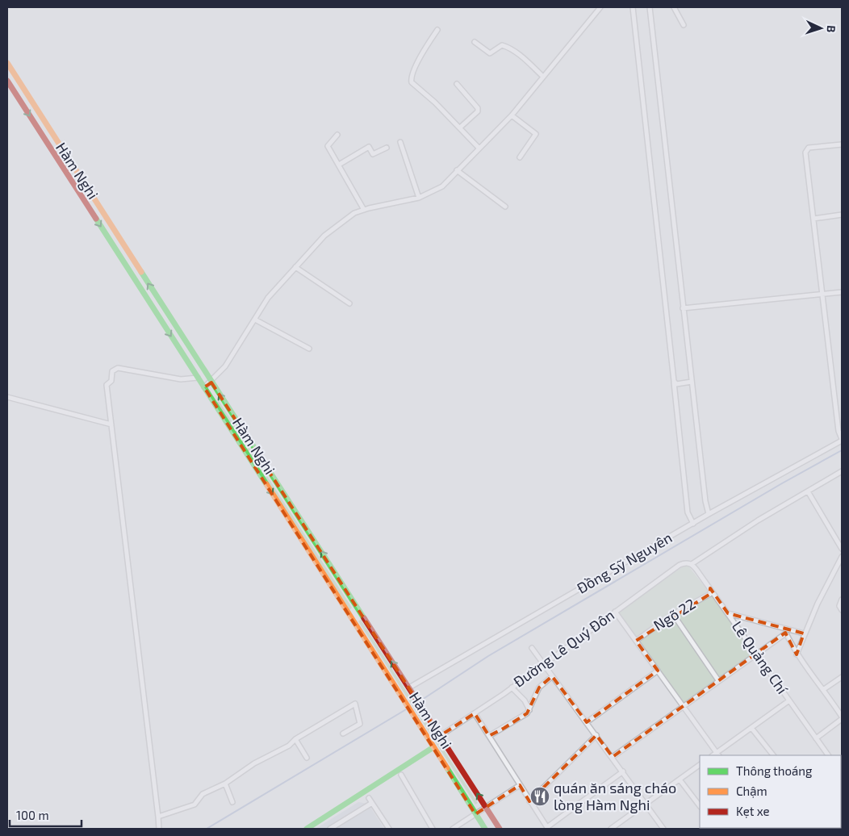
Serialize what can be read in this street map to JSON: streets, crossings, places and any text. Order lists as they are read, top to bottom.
{
  "streets": {
    "main road": ["Hàm Nghi"],
    "street": [
      "Đồng Sỹ Nguyên",
      "Ngõ 22",
      "Đường Lê Quý Đôn",
      "Lê Quảng Chí"
    ]
  },
  "crossings": [
    ["Hàm Nghi", "Đồng Sỹ Nguyên"],
    ["Hàm Nghi", "Đường Lê Quý Đôn"],
    ["Ngõ 22", "Lê Quảng Chí"],
    ["Đường Lê Quý Đôn", "Lê Quảng Chí"]
  ],
  "places": {
    "restaurant": ["quán ăn sáng cháo lòng Hàm Nghi"]
  },
  "legend": ["Thông thoáng", "Chậm", "Kẹt xe"],
  "scale_bar": "100 m",
  "north": "right"
}
